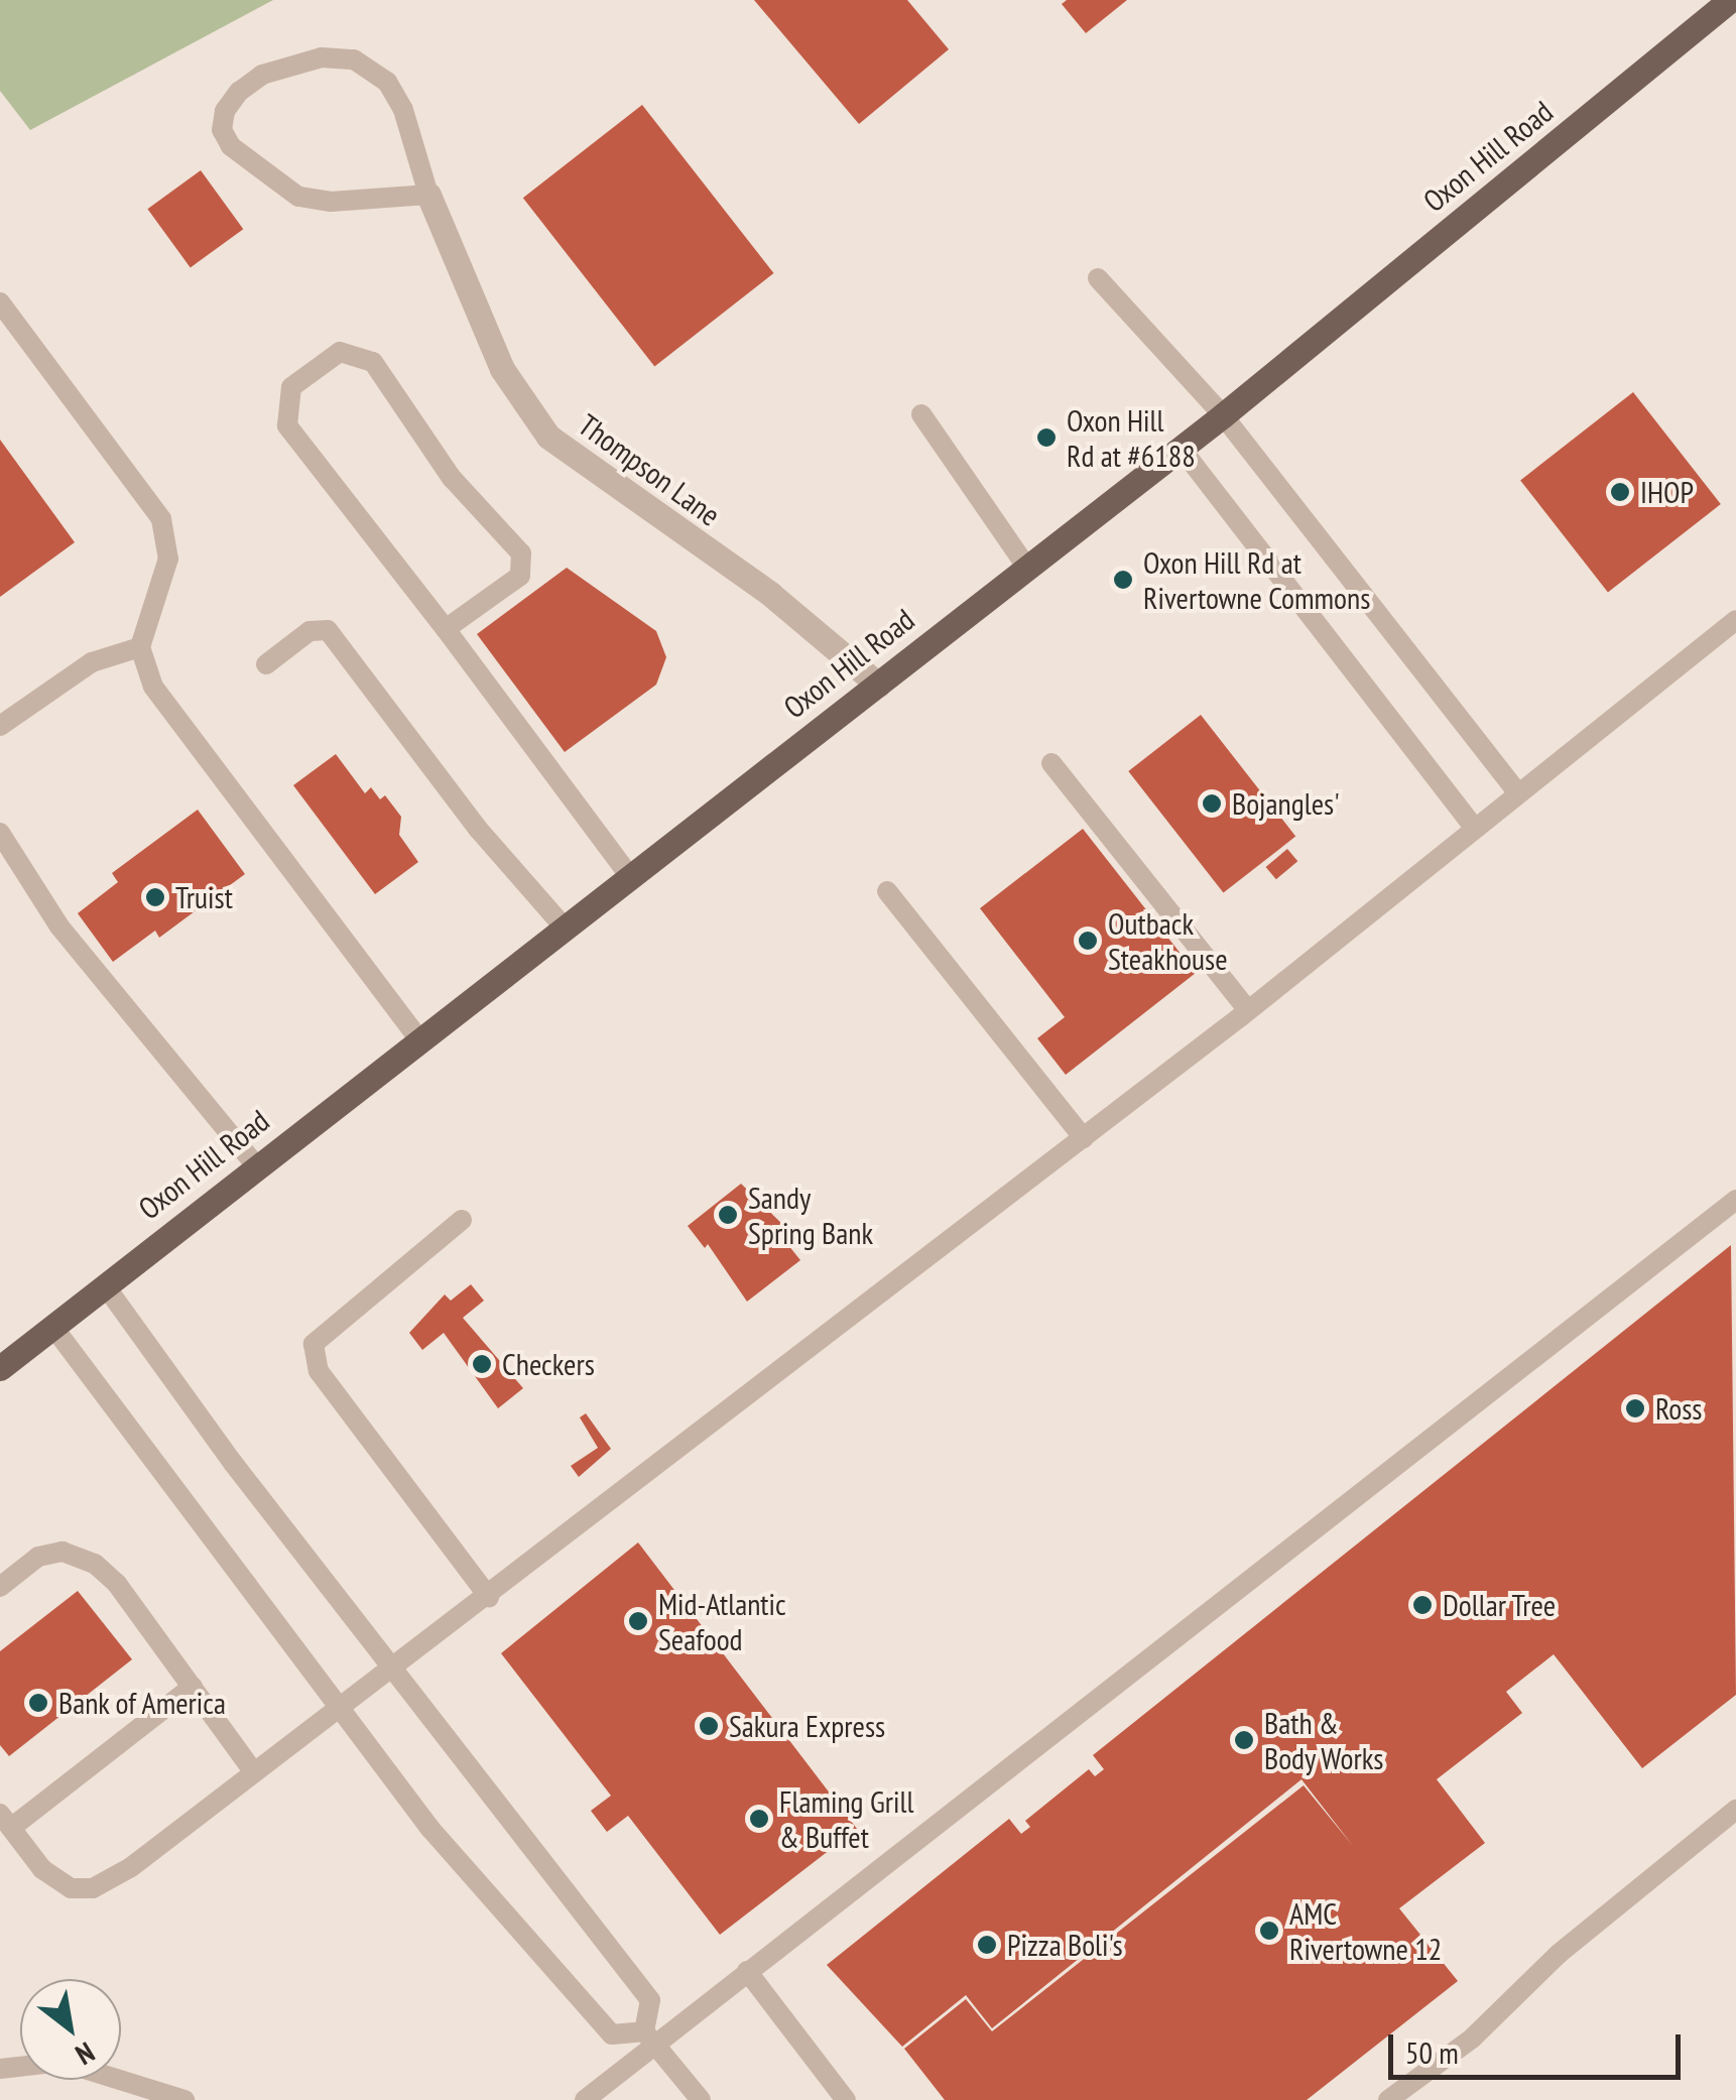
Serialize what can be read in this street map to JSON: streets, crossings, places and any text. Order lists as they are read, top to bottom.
{
  "streets": {
    "main road": ["Oxon Hill Road"],
    "street": ["Thompson Lane"]
  },
  "crossings": [
    ["Oxon Hill Road", "Thompson Lane"]
  ],
  "places": [
    "Oxon Hill Rd at #6188",
    "IHOP",
    "Oxon Hill Rd at Rivertowne Commons",
    "Bojangles'",
    "Truist",
    "Outback Steakhouse",
    "Sandy Spring Bank",
    "Checkers",
    "Ross",
    "Dollar Tree",
    "Mid-Atlantic Seafood",
    "Bank of America",
    "Sakura Express",
    "Bath & Body Works",
    "Flaming Grill & Buffet",
    "AMC Rivertowne 12",
    "Pizza Boli's"
  ],
  "scale_bar": "50 m",
  "north": "bottom right"
}
